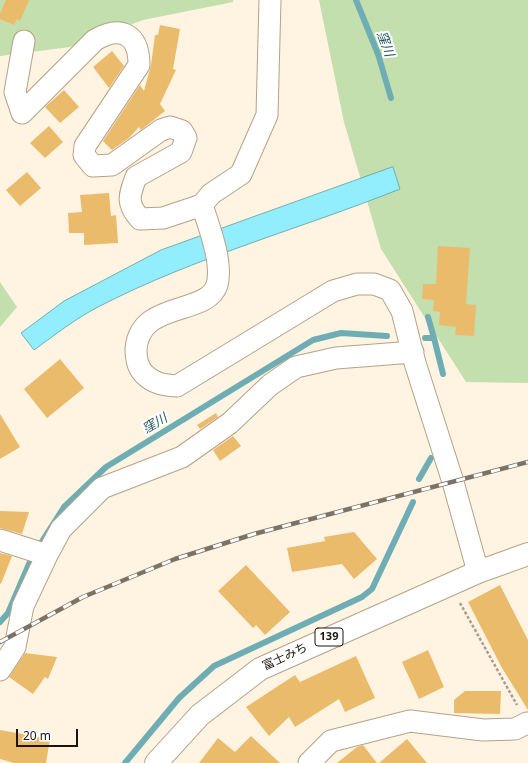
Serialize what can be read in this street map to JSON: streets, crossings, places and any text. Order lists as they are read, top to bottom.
{
  "streets": {
    "highway": ["139", "富士みち"]
  },
  "water": ["窪川"],
  "scale_bar": "20 m"
}
